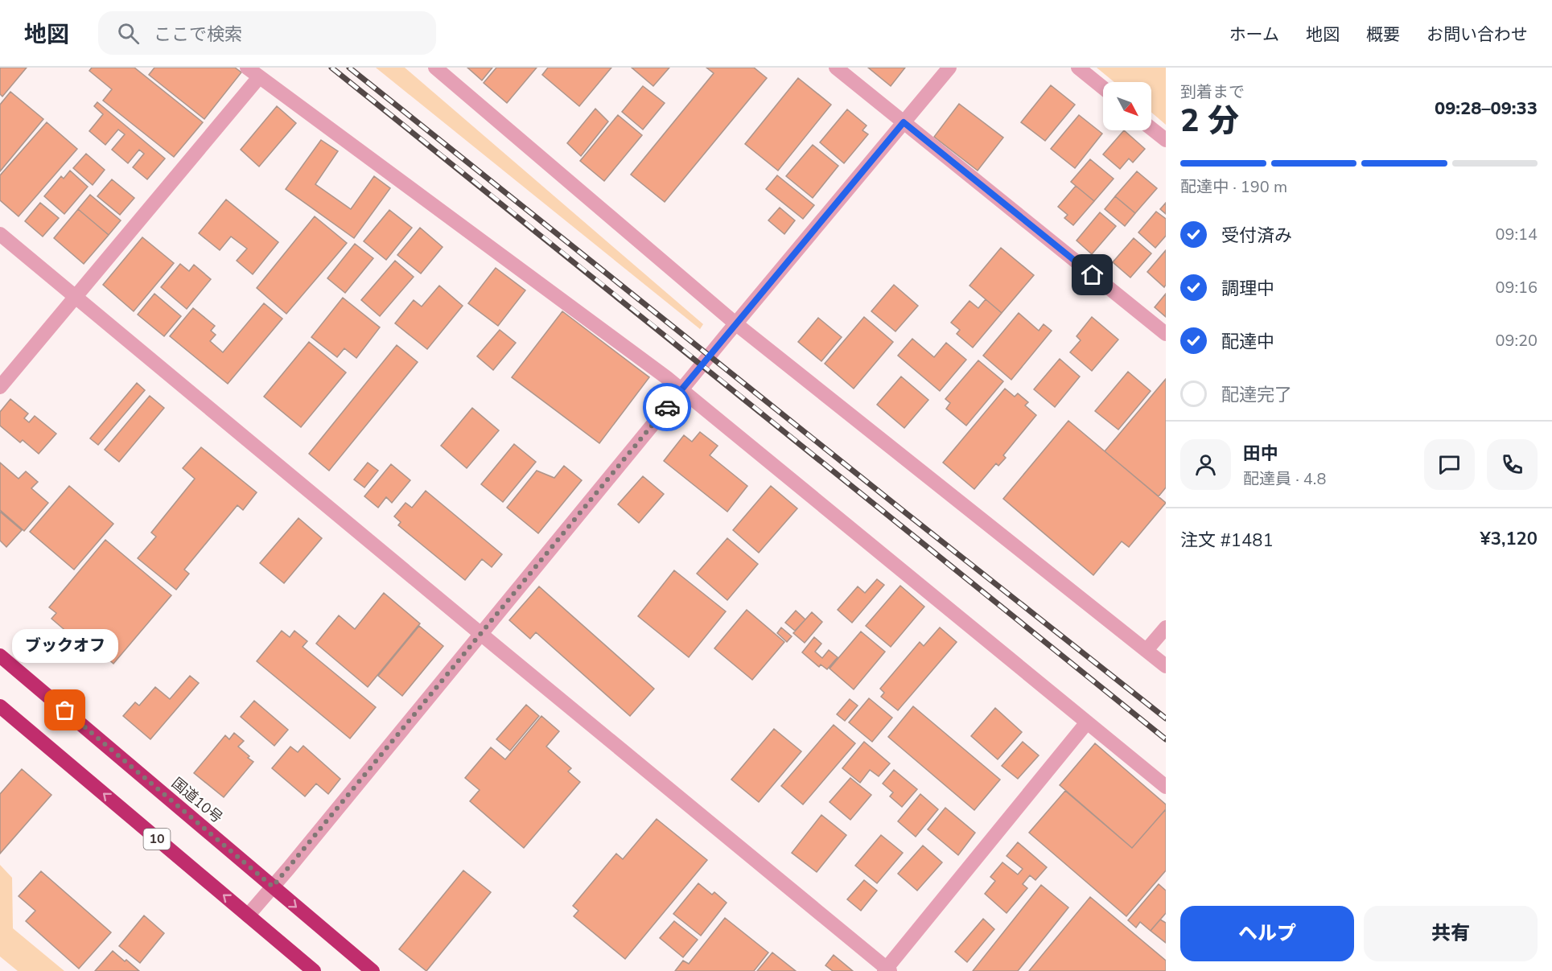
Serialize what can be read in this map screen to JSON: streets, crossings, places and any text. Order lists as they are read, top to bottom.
{
  "streets": {
    "highway": ["国道10号", "10"]
  },
  "places": ["ブックオフ"],
  "north": "bottom right",
  "page": {
    "header": "地図",
    "search": "ここで検索",
    "nav": [
      "ホーム",
      "地図",
      "概要",
      "お問い合わせ"
    ],
    "heading": ["2 分", "到着まで", "09:28–09:33"],
    "panel": [
      "田中",
      "配達員 · 4.8",
      "注文 #1481",
      "¥3,120"
    ],
    "bar": "配達中 · 190 m",
    "list": [
      ["受付済み", "09:14"],
      ["調理中", "09:16"],
      ["配達中", "09:20"],
      "配達完了"
    ],
    "bubble": "ブックオフ",
    "buttons": ["ヘルプ", "共有"]
  }
}
